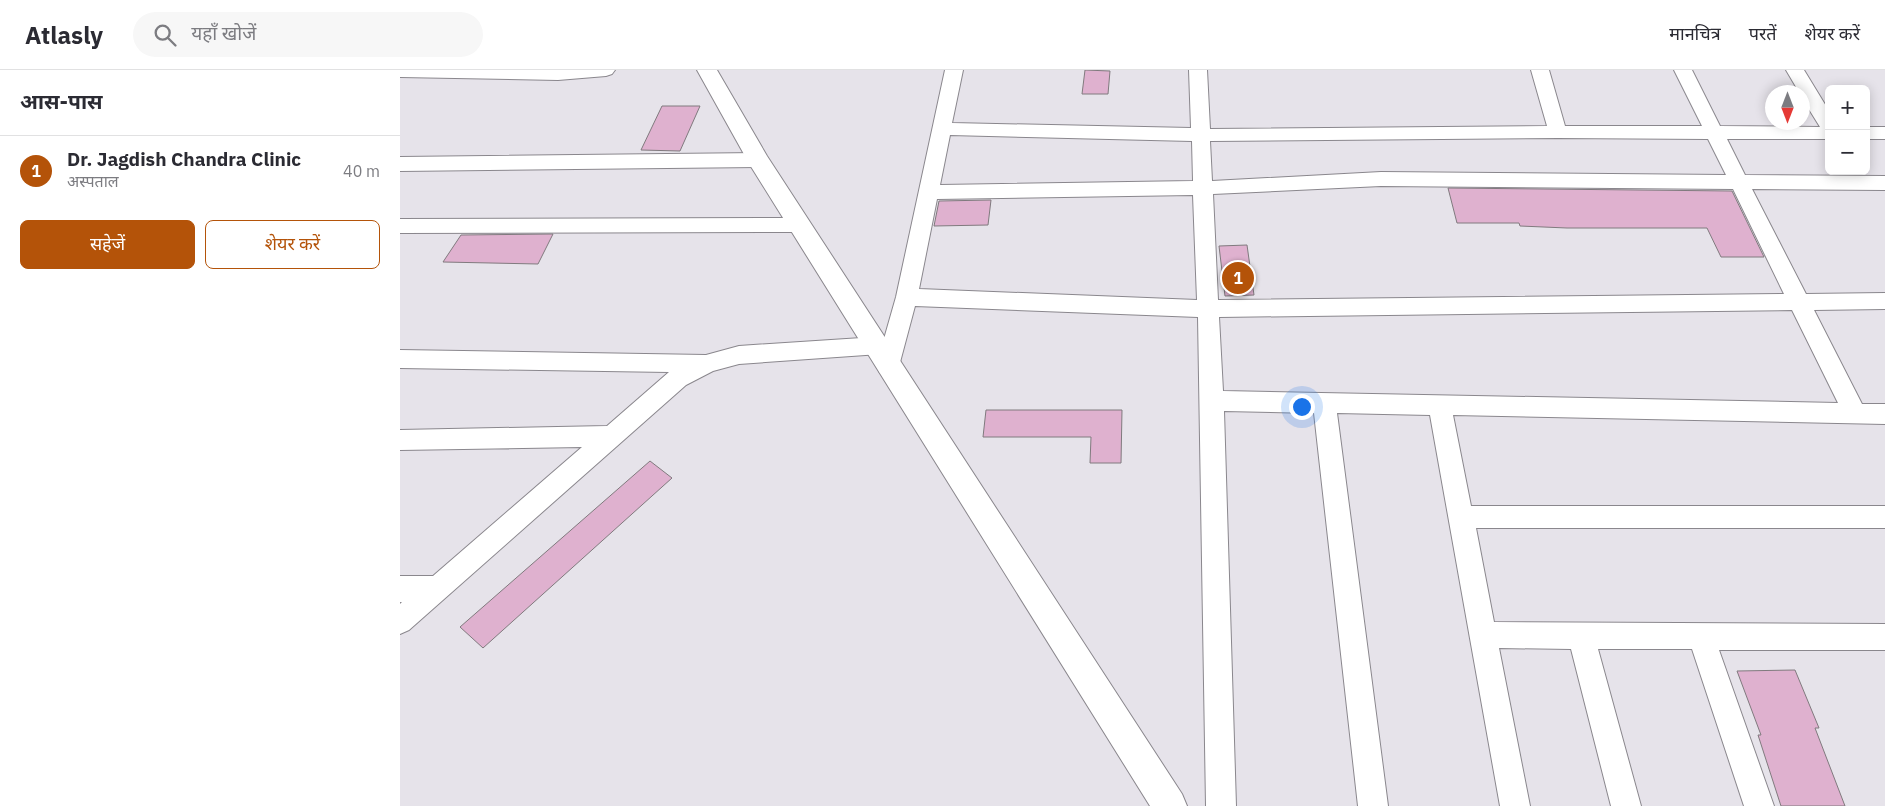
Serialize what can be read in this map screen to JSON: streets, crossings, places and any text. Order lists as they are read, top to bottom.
{
  "north": "bottom",
  "page": {
    "header": "Atlasly",
    "search": "यहाँ खोजें",
    "nav": ["मानचित्र", "परतें", "शेयर करें"],
    "heading": "आस-पास",
    "map_buttons": ["+", "−"],
    "list": [
      {
        "mark": "1",
        "name": "Dr. Jagdish Chandra Clinic",
        "note": "अस्पताल",
        "value": "40 m"
      }
    ],
    "buttons": ["सहेजें", "शेयर करें"],
    "pins": "1"
  }
}
